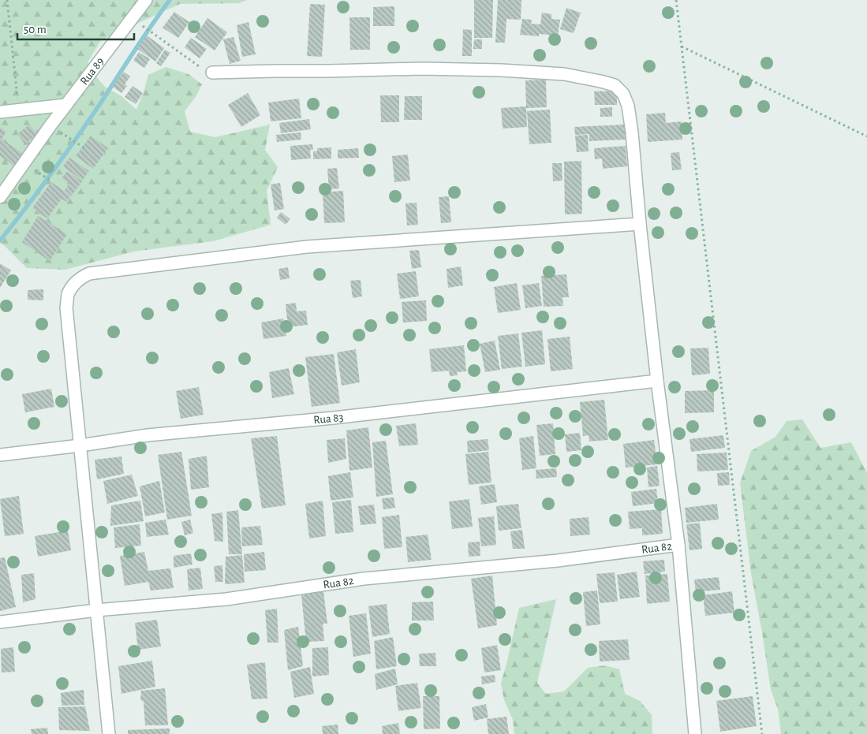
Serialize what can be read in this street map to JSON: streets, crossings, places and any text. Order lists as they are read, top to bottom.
{
  "streets": {
    "street": ["Rua 89", "Rua 83", "Rua 82"]
  },
  "scale_bar": "50 m"
}
